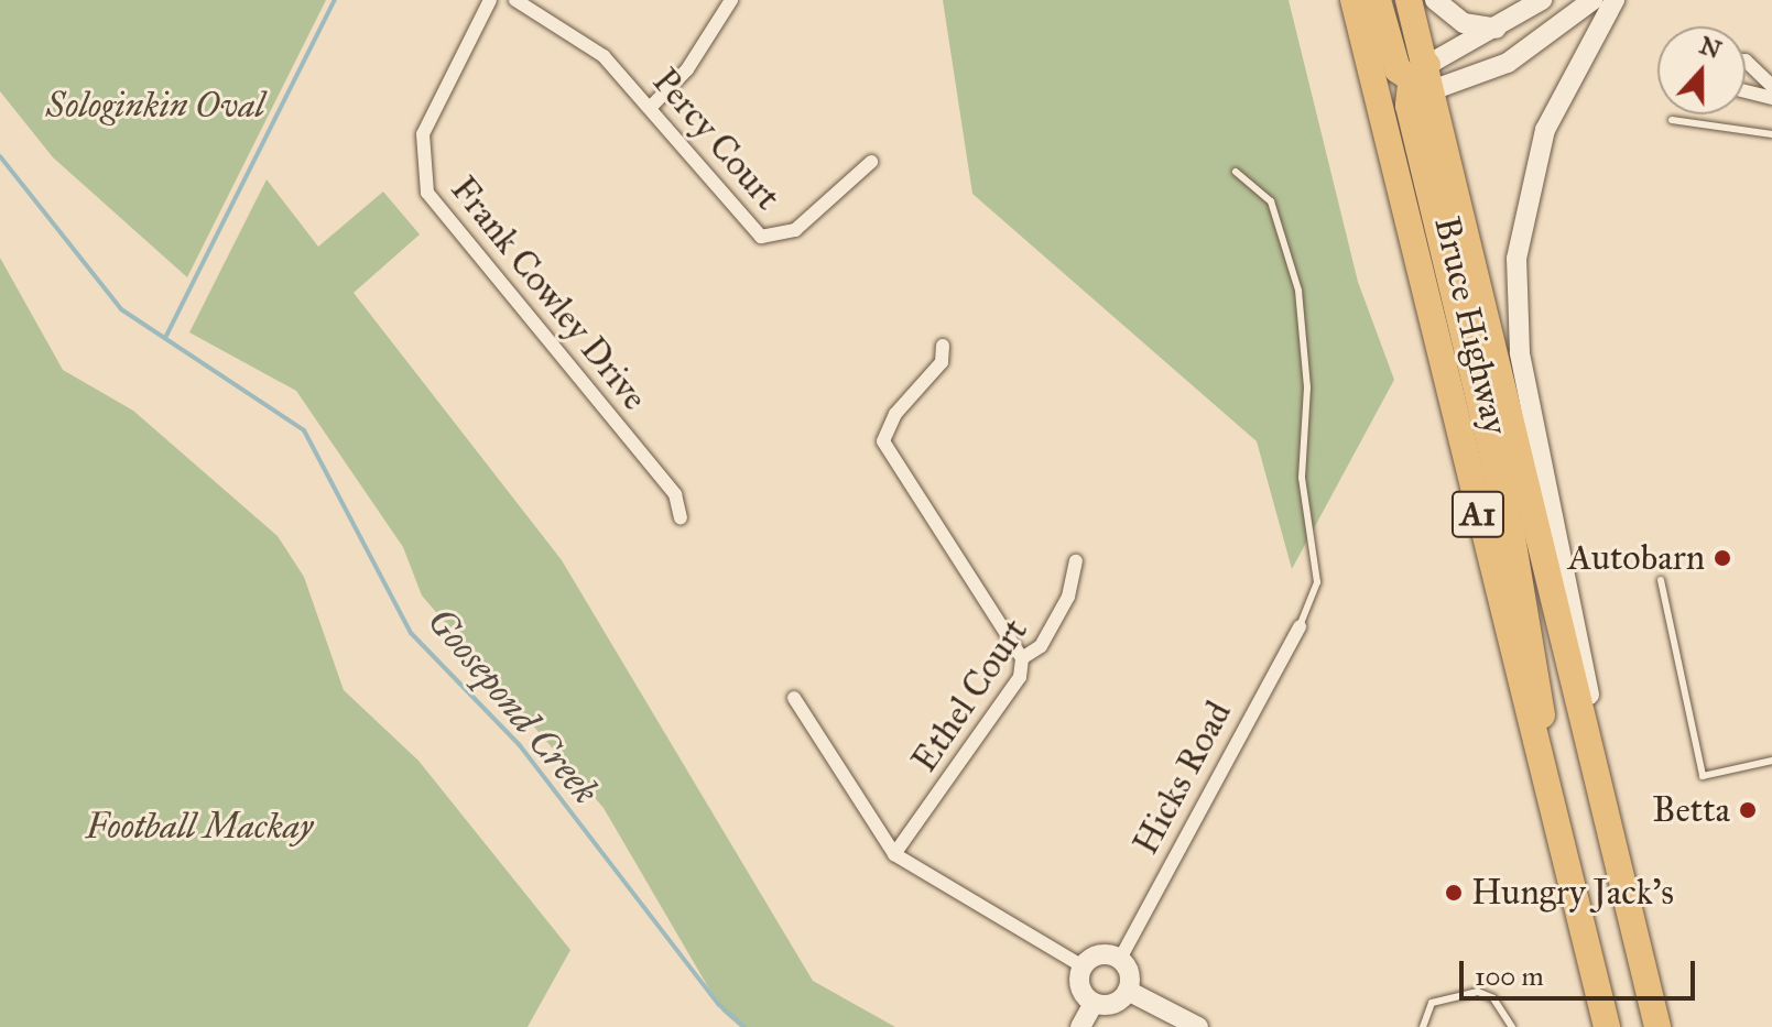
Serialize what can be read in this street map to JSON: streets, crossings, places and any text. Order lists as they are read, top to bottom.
{
  "streets": {
    "highway": ["Bruce Highway", "A1"],
    "street": [
      "Percy Court",
      "Frank Cowley Drive",
      "Ethel Court",
      "Hicks Road"
    ]
  },
  "water": ["Goosepond Creek"],
  "parks": ["Sologinkin Oval", "Football Mackay"],
  "places": ["Autobarn", "Betta", "Hungry Jack's"],
  "scale_bar": "100 m",
  "north": "top"
}
